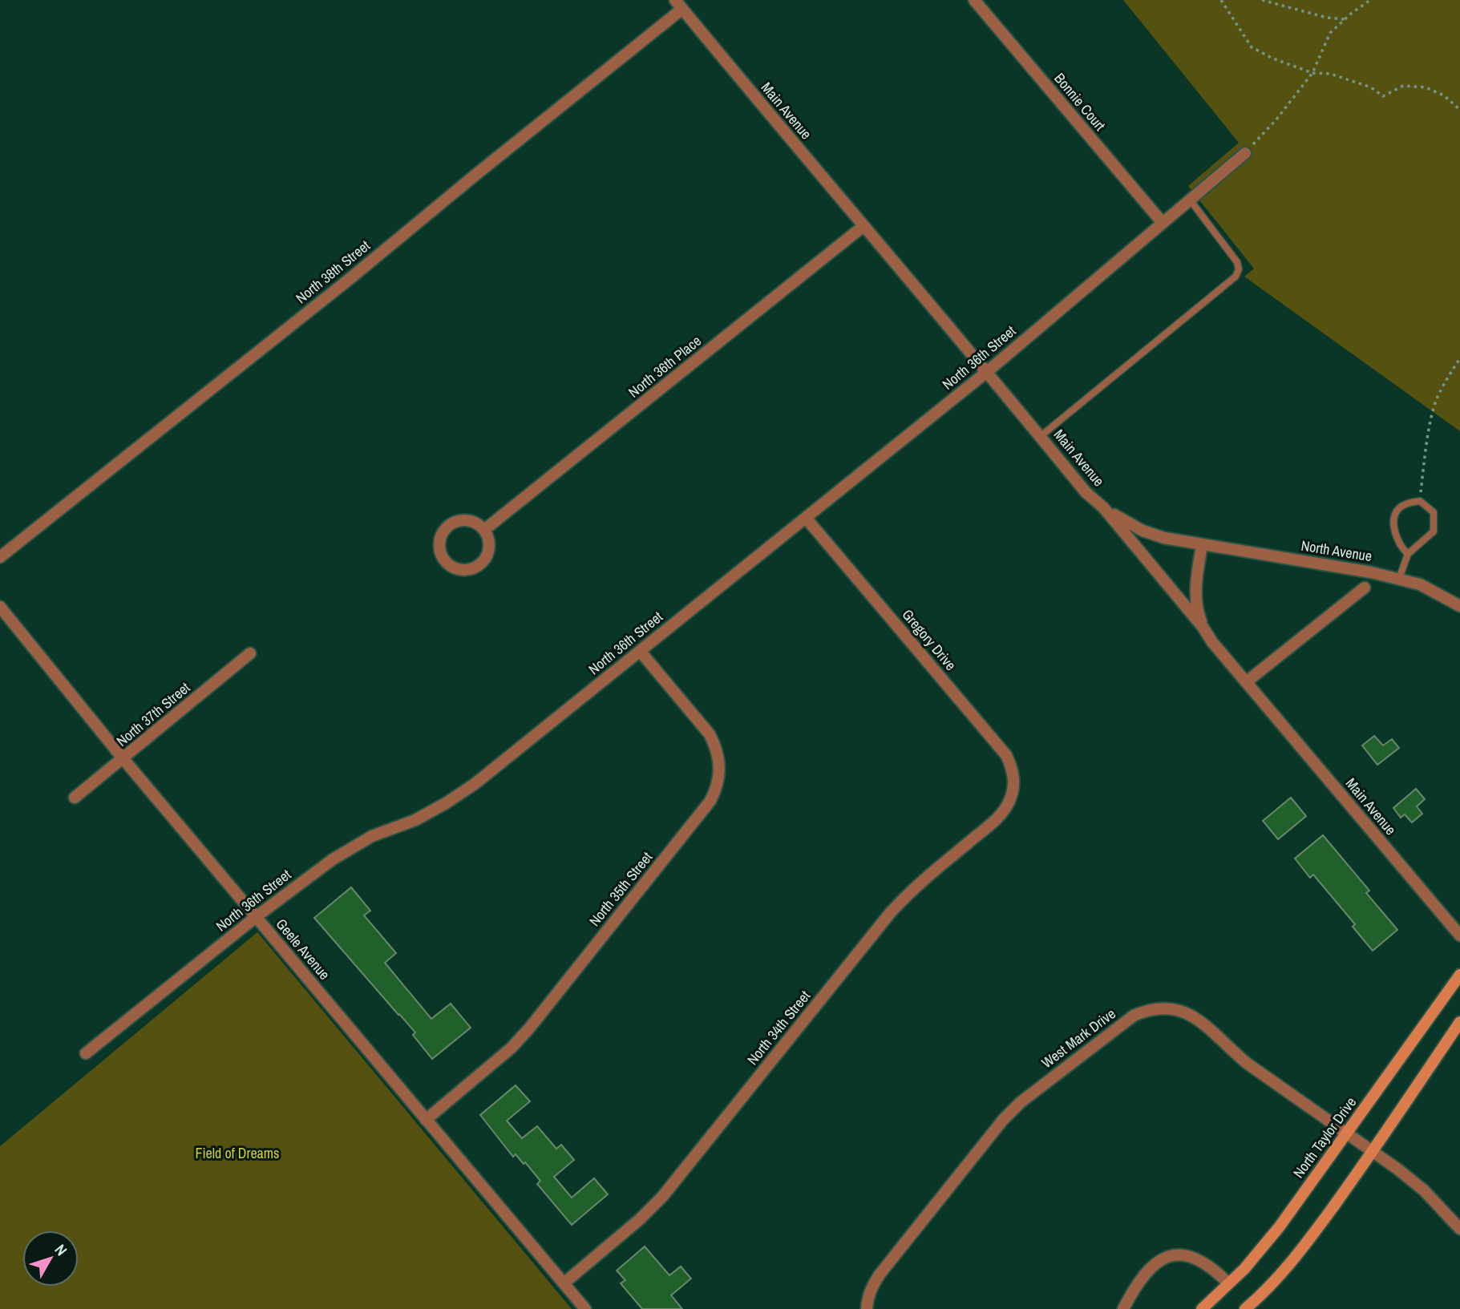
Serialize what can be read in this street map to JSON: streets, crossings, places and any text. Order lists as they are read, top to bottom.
{
  "streets": {
    "main road": ["North Taylor Drive"],
    "street": [
      "Bonnie Court",
      "Main Avenue",
      "North 38th Street",
      "North 36th Street",
      "North 36th Place",
      "North Avenue",
      "Gregory Drive",
      "North 37th Street",
      "North 35th Street",
      "Geele Avenue",
      "North 34th Street",
      "West Mark Drive"
    ]
  },
  "crossings": [
    ["Bonnie Court", "North 36th Street"],
    ["Main Avenue", "North 38th Street"],
    ["Main Avenue", "North 36th Street"],
    ["Main Avenue", "North 36th Place"],
    ["Main Avenue", "North Avenue"],
    ["North 36th Street", "Gregory Drive"],
    ["North 36th Street", "North 35th Street"],
    ["North 36th Street", "Geele Avenue"],
    ["Gregory Drive", "North 34th Street"],
    ["North 37th Street", "Geele Avenue"],
    ["North 35th Street", "Geele Avenue"],
    ["Geele Avenue", "North 34th Street"],
    ["West Mark Drive", "North Taylor Drive"]
  ],
  "parks": ["Field of Dreams"],
  "north": "top right"
}
